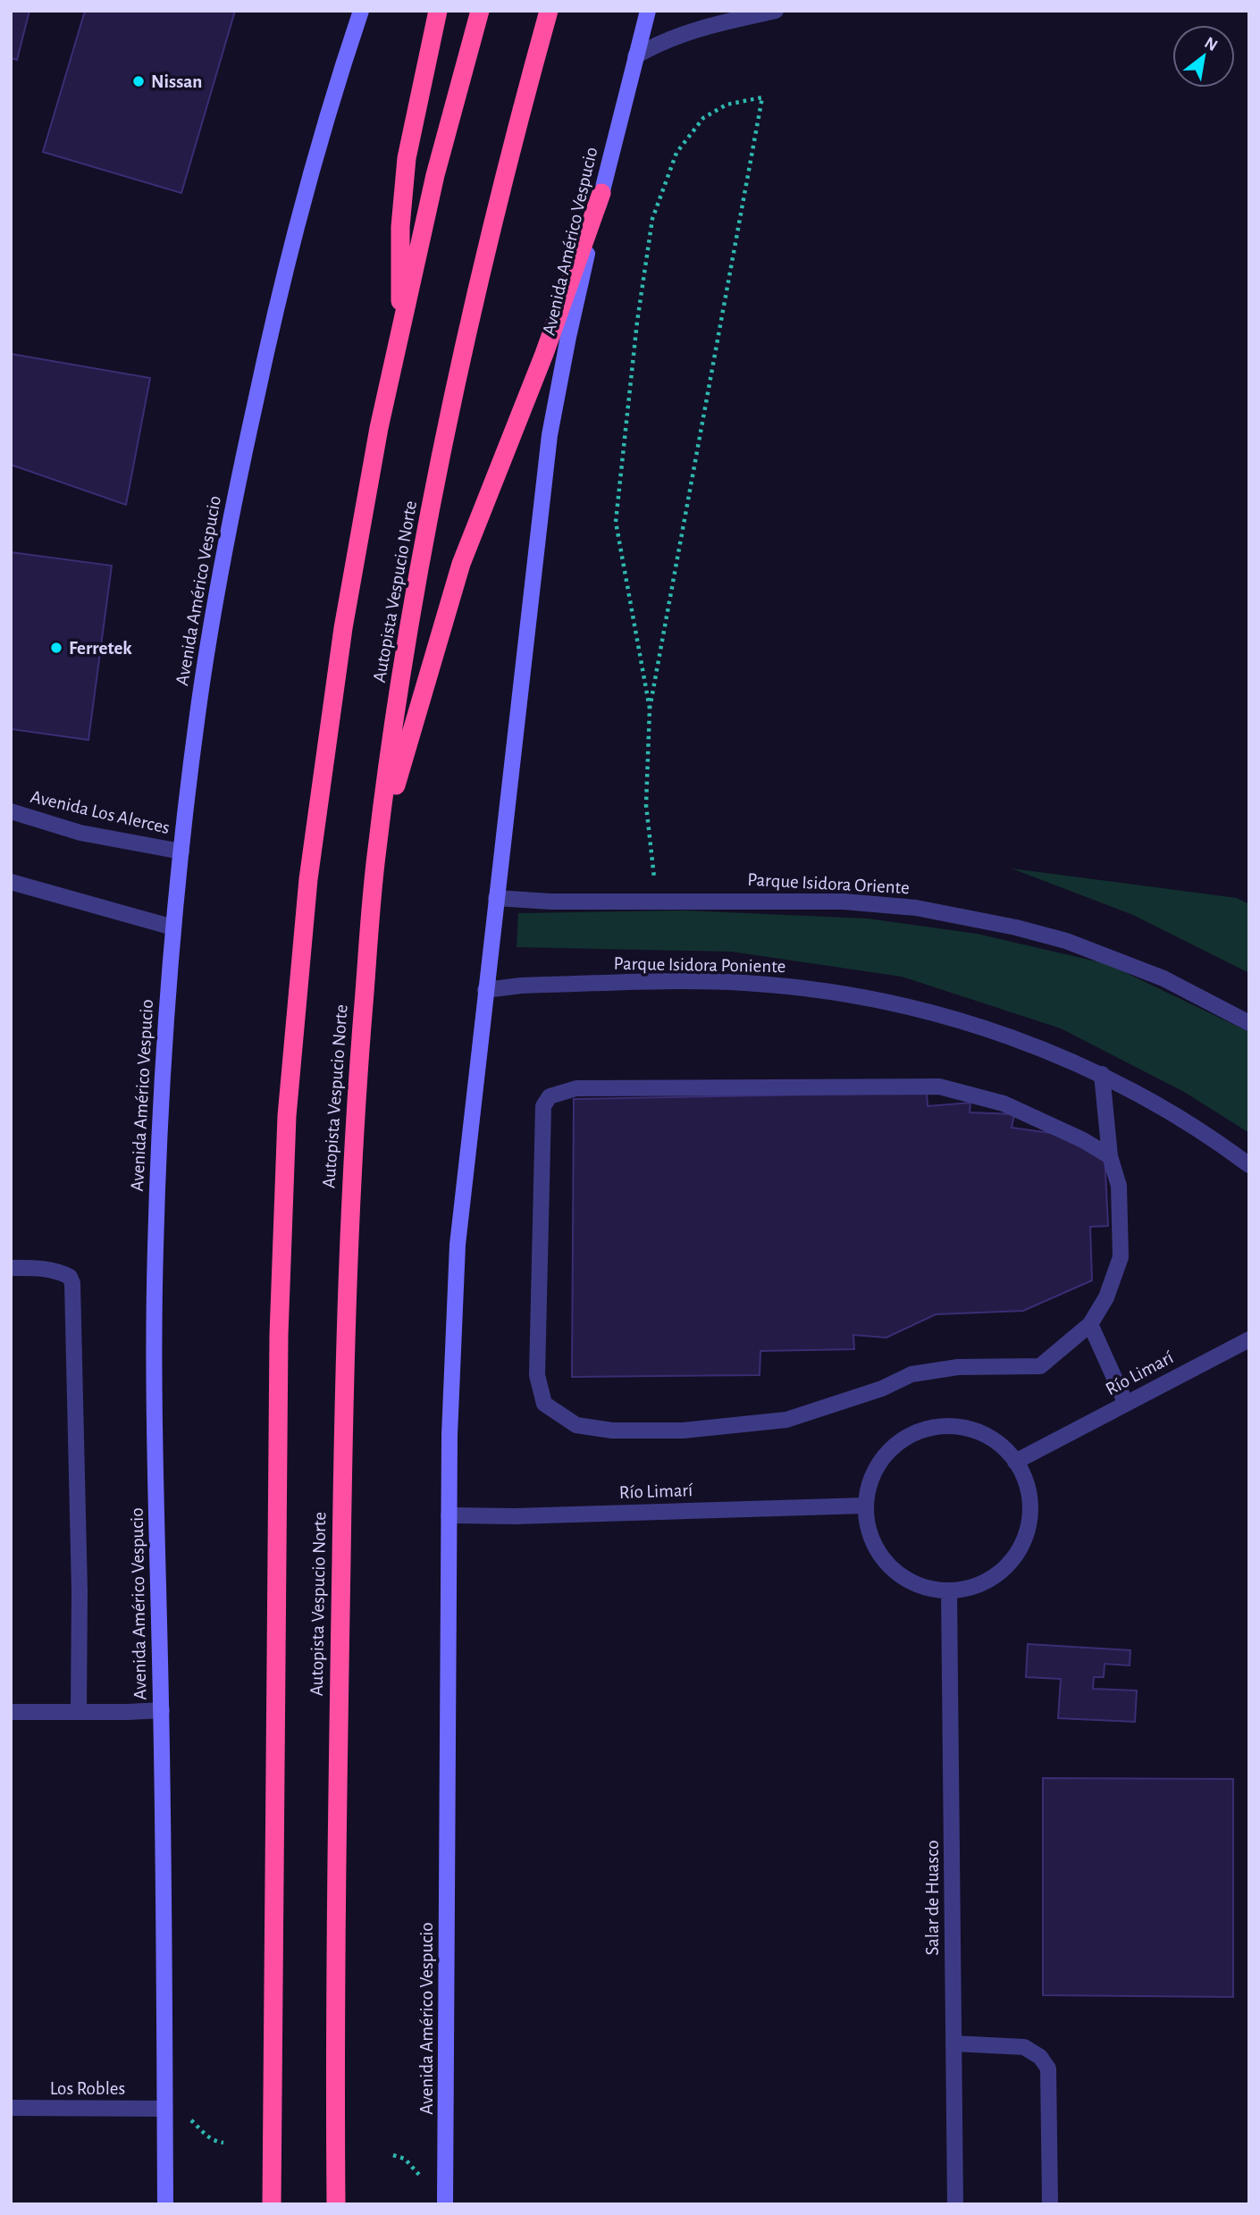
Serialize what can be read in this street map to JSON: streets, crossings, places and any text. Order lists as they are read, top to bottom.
{
  "streets": {
    "highway": ["Autopista Vespucio Norte"],
    "street": [
      "Avenida Américo Vespucio",
      "Avenida Los Alerces",
      "Parque Isidora Oriente",
      "Parque Isidora Poniente",
      "Río Limarí",
      "Salar de Huasco",
      "Los Robles"
    ]
  },
  "crossings": [
    ["Avenida Américo Vespucio", "Avenida Los Alerces"],
    ["Avenida Américo Vespucio", "Parque Isidora Oriente"],
    ["Avenida Américo Vespucio", "Parque Isidora Poniente"],
    ["Avenida Américo Vespucio", "Río Limarí"],
    ["Avenida Américo Vespucio", "Los Robles"],
    ["Río Limarí", "Salar de Huasco"]
  ],
  "places": ["Nissan", "Ferretek"],
  "north": "top right"
}
